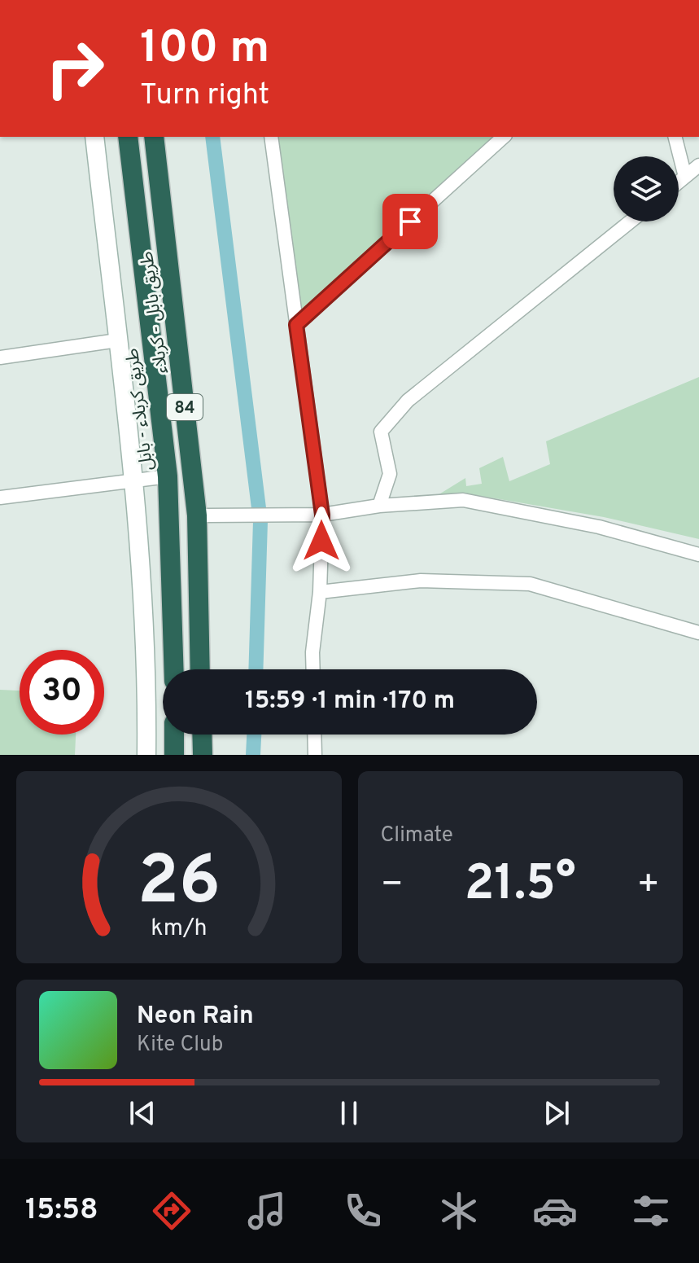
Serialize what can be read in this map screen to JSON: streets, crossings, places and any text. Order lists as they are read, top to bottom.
{
  "streets": {
    "highway": ["طريق بابل - كربلاء", "84", "طريق كربلاء - بابل"]
  },
  "page": {
    "turn": ["100 m", "Turn right"],
    "limit": "30",
    "trip": "15:59 · 1 min · 170 m",
    "tile": "Climate",
    "heat": ["−", "21.5°", "+"],
    "song": ["Neon Rain", "Kite Club"],
    "tabs": "15:58",
    "gauge": ["26", "km/h"]
  }
}
